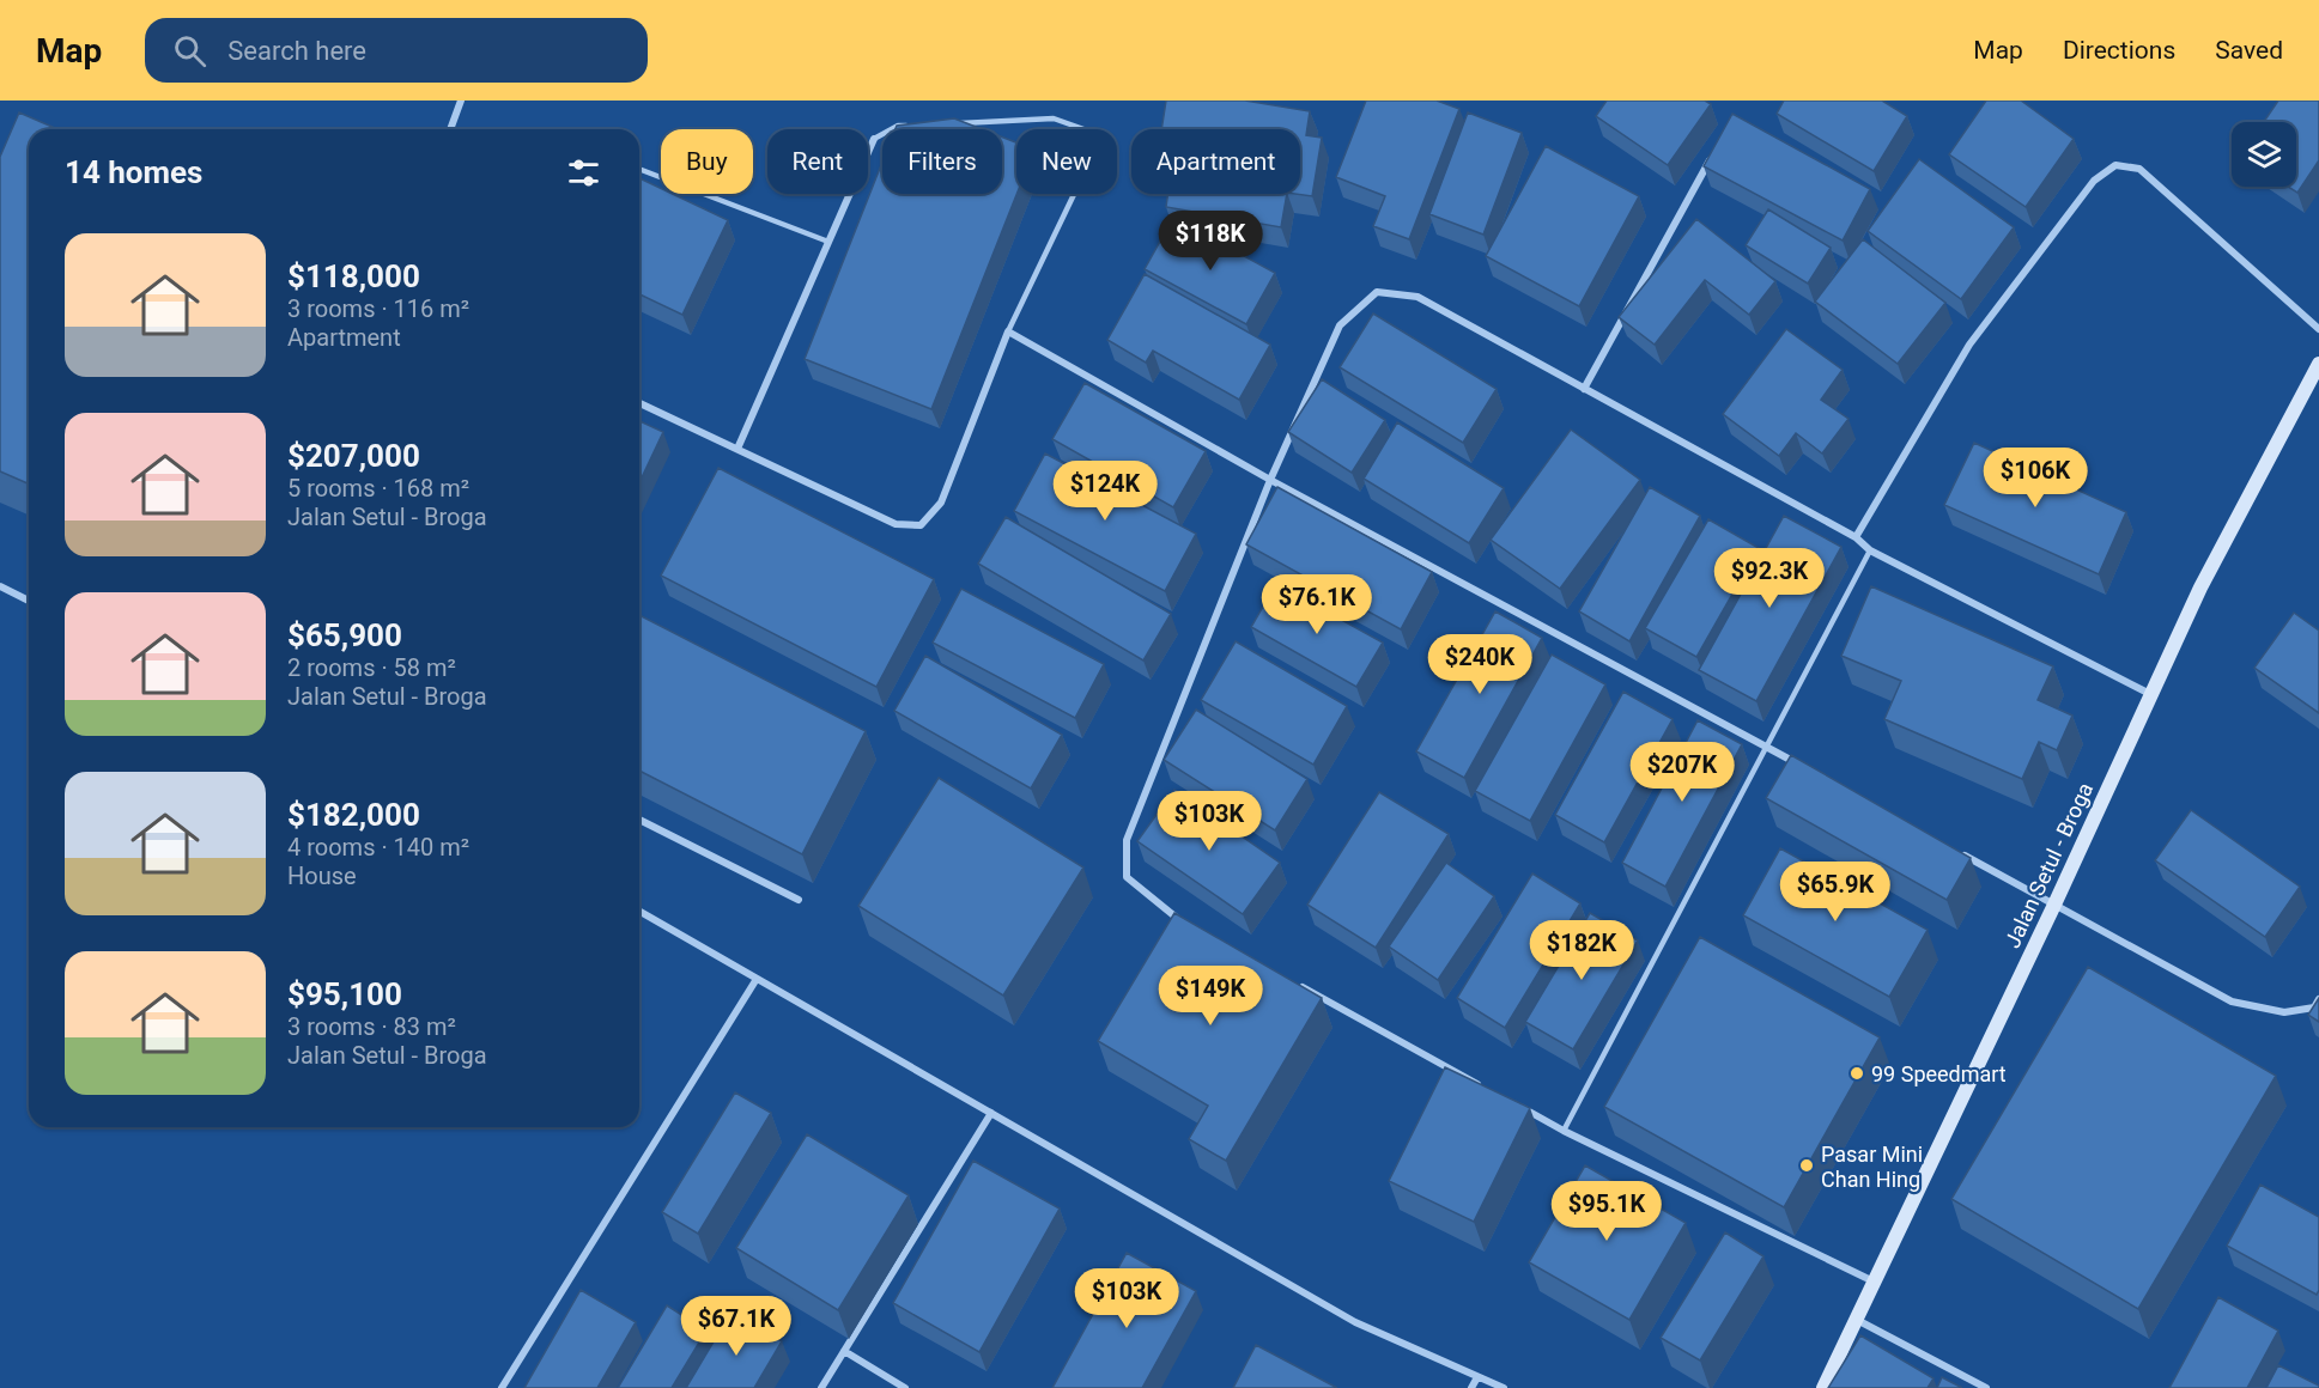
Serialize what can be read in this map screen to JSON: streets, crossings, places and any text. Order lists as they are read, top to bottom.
{
  "streets": {
    "main road": ["Jalan Setul - Broga"]
  },
  "places": ["99 Speedmart", "Pasar Mini Chan Hing"],
  "page": {
    "header": "Map",
    "search": "Search here",
    "nav": ["Map", "Directions", "Saved"],
    "chip": [
      "Buy",
      "Rent",
      "Filters",
      "New",
      "Apartment"
    ],
    "heading": "14 homes",
    "price": [
      "$118K",
      "$106K",
      "$124K",
      "$92.3K",
      "$76.1K",
      "$240K",
      "$207K",
      "$103K",
      "$65.9K",
      "$182K",
      "$149K",
      "$95.1K",
      "$103K",
      "$67.1K"
    ],
    "list": [
      {
        "name": "$118,000",
        "note": "3 rooms · 116 m² · Apartment"
      },
      {
        "name": "$207,000",
        "note": "5 rooms · 168 m² · Jalan Setul - Broga"
      },
      {
        "name": "$65,900",
        "note": "2 rooms · 58 m² · Jalan Setul - Broga"
      },
      {
        "name": "$182,000",
        "note": "4 rooms · 140 m² · House"
      },
      {
        "name": "$95,100",
        "note": "3 rooms · 83 m² · Jalan Setul - Broga"
      }
    ]
  }
}
